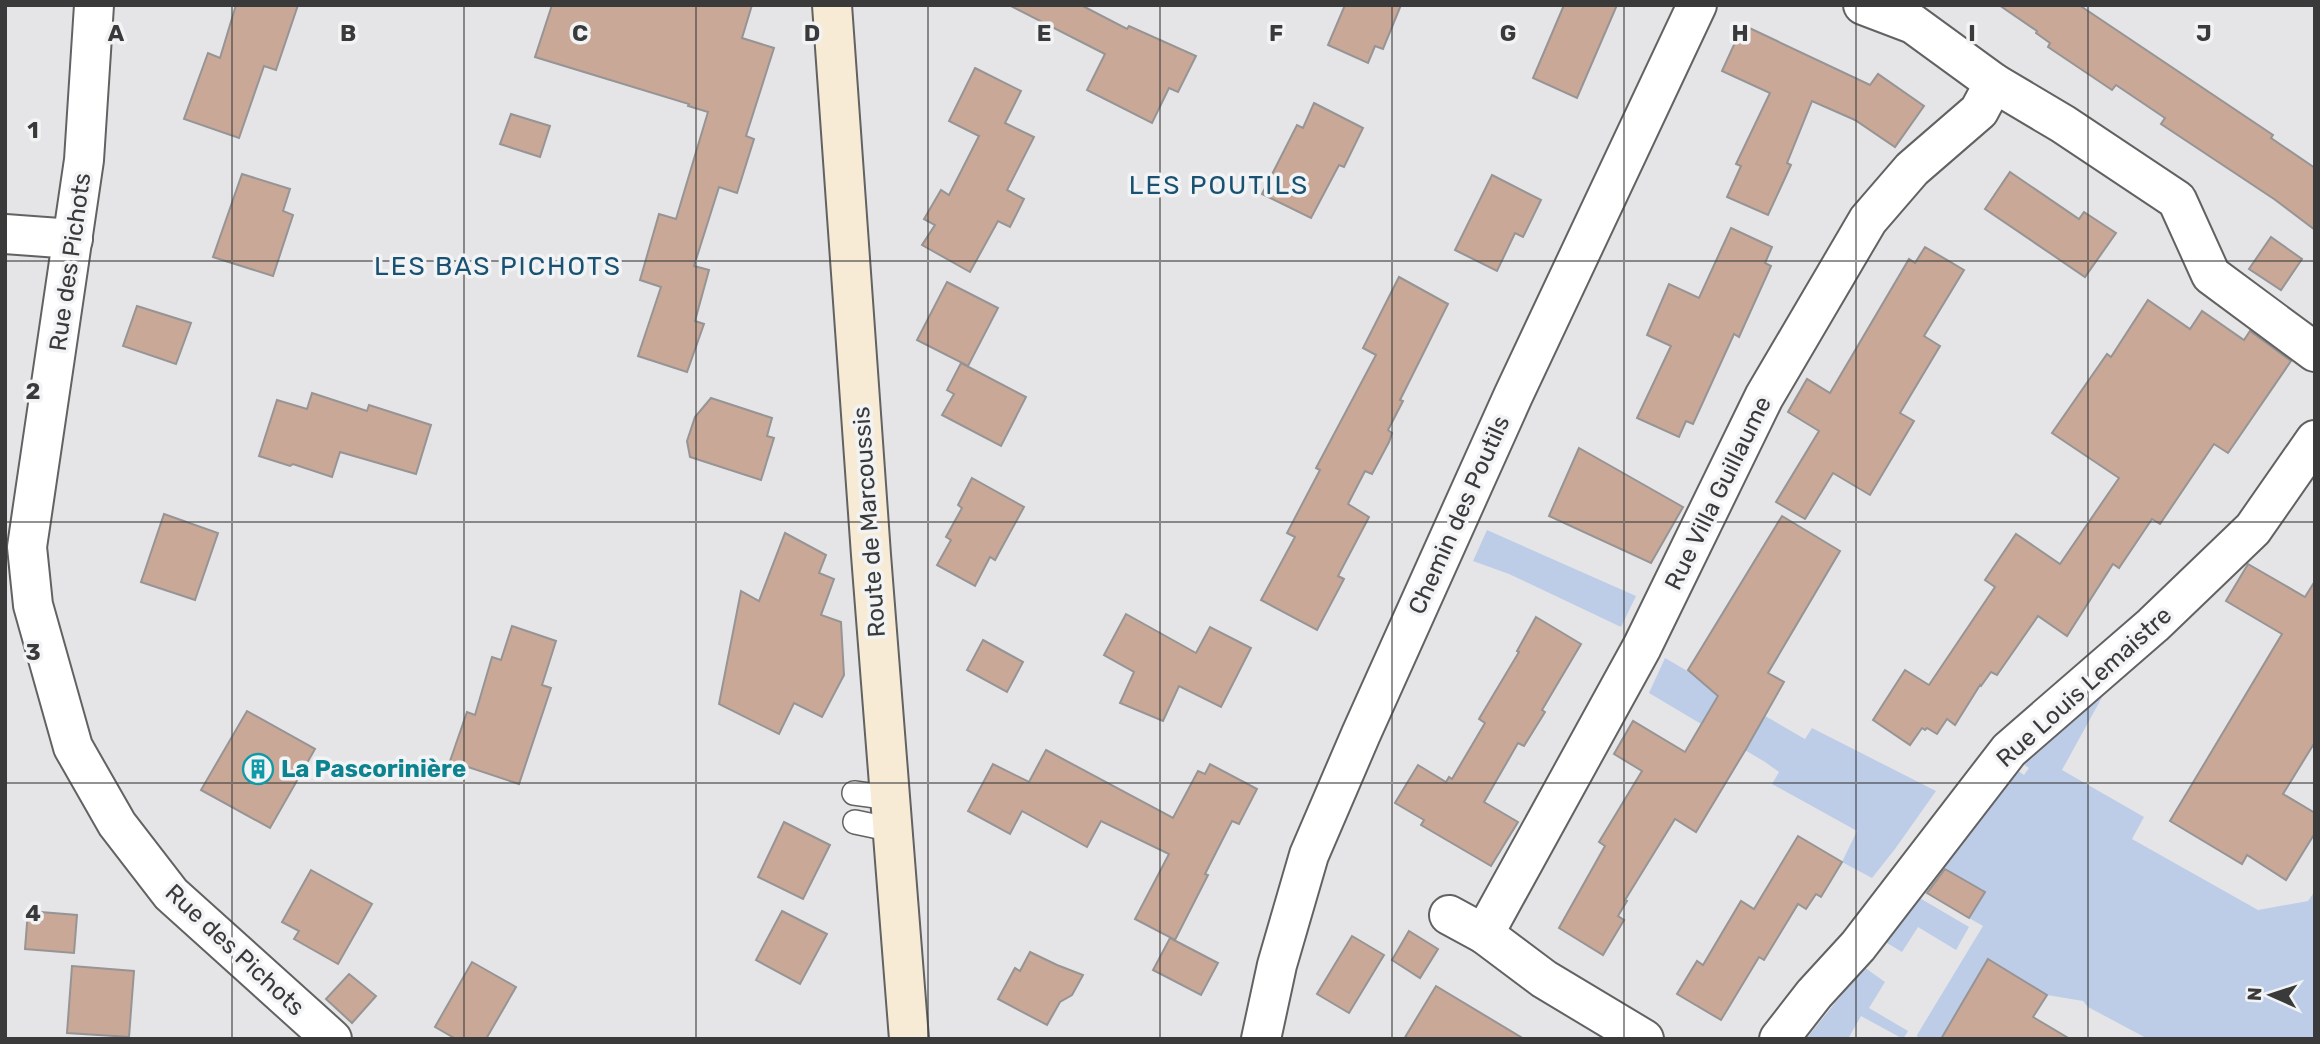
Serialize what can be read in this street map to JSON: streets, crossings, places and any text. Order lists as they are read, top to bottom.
{
  "streets": {
    "main road": ["Route de Marcoussis"],
    "street": [
      "Rue des Pichots",
      "Rue Villa Guillaume",
      "Chemin des Poutils",
      "Rue Louis Lemaistre"
    ]
  },
  "districts": ["LES POUTILS", "LES BAS PICHOTS"],
  "places": {
    "building": ["La Pascorinière"]
  },
  "north": "left",
  "grid": {
    "columns": [
      "A",
      "B",
      "C",
      "D",
      "E",
      "F",
      "G",
      "H",
      "I",
      "J"
    ],
    "rows": [
      "1",
      "2",
      "3",
      "4"
    ]
  }
}
